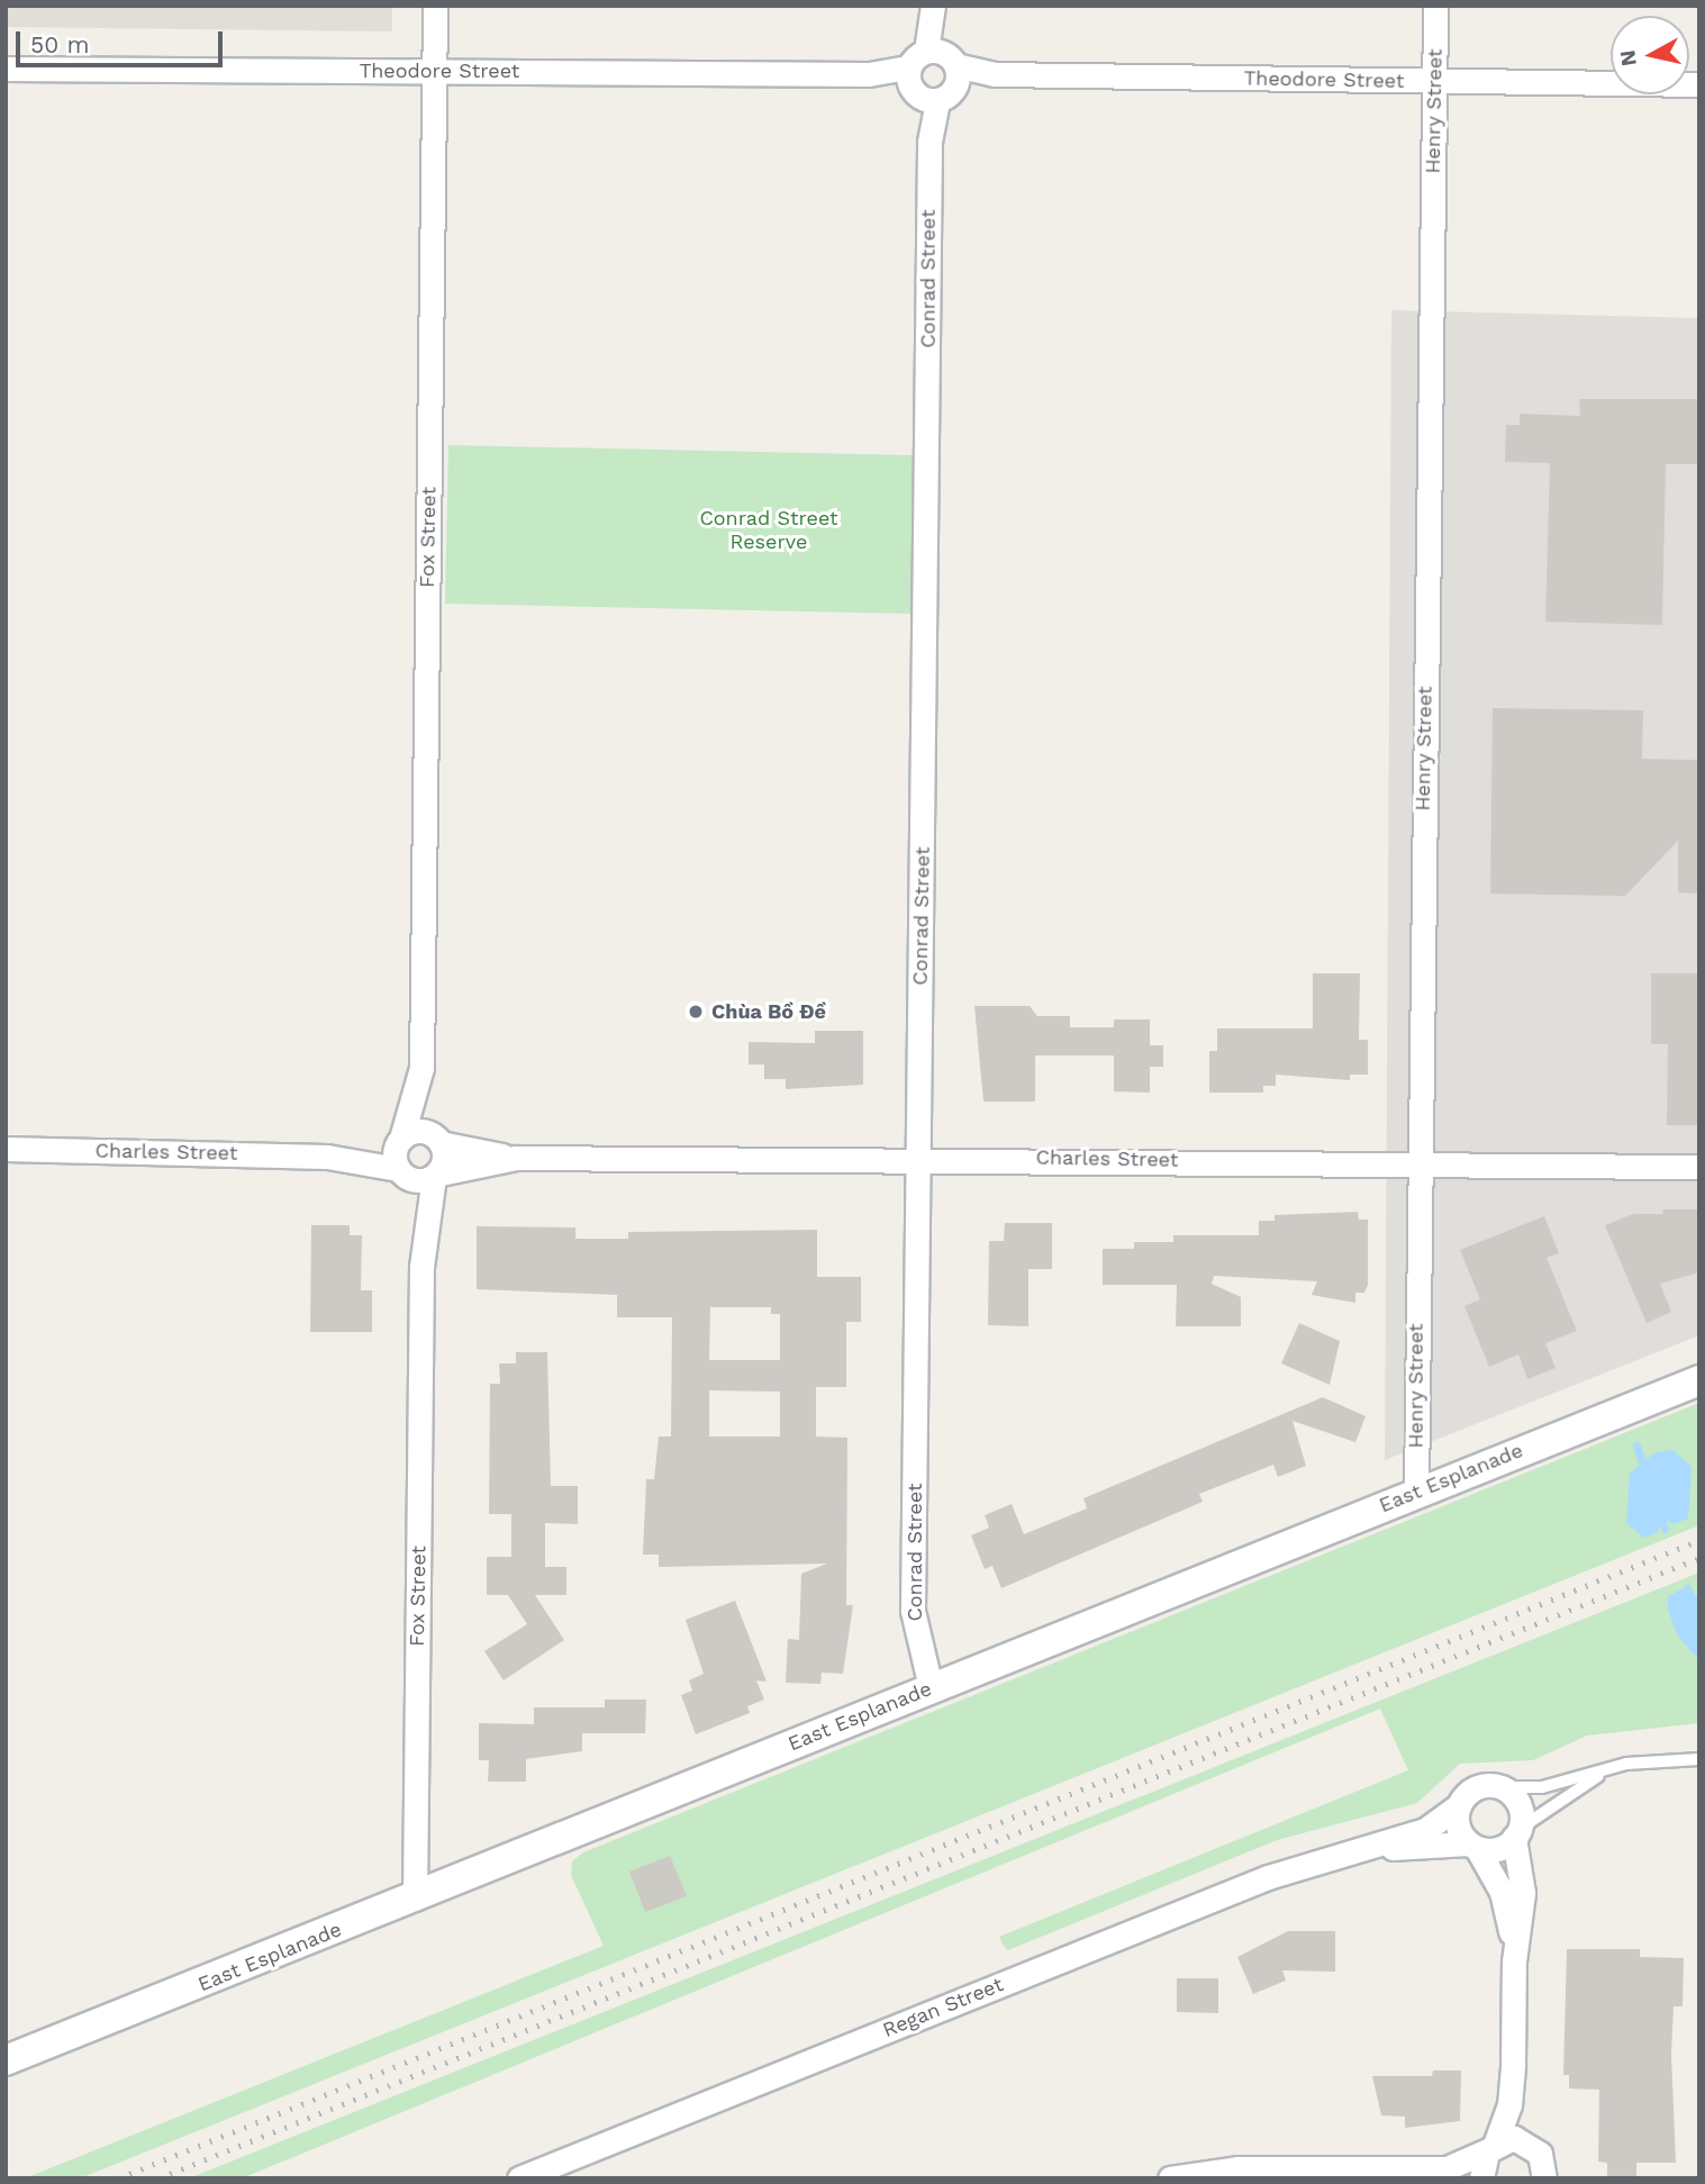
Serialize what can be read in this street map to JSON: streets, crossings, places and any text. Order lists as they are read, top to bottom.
{
  "streets": {
    "street": [
      "Theodore Street",
      "Henry Street",
      "Conrad Street",
      "Fox Street",
      "Charles Street",
      "East Esplanade",
      "Regan Street"
    ]
  },
  "crossings": [
    ["Theodore Street", "Henry Street"],
    ["Theodore Street", "Conrad Street"],
    ["Theodore Street", "Fox Street"],
    ["Henry Street", "Charles Street"],
    ["Henry Street", "East Esplanade"],
    ["Conrad Street", "Charles Street"],
    ["Conrad Street", "East Esplanade"],
    ["Fox Street", "Charles Street"],
    ["Fox Street", "East Esplanade"]
  ],
  "parks": ["Conrad Street Reserve"],
  "places": ["Chùa Bồ Đề"],
  "scale_bar": "50 m",
  "north": "left"
}
